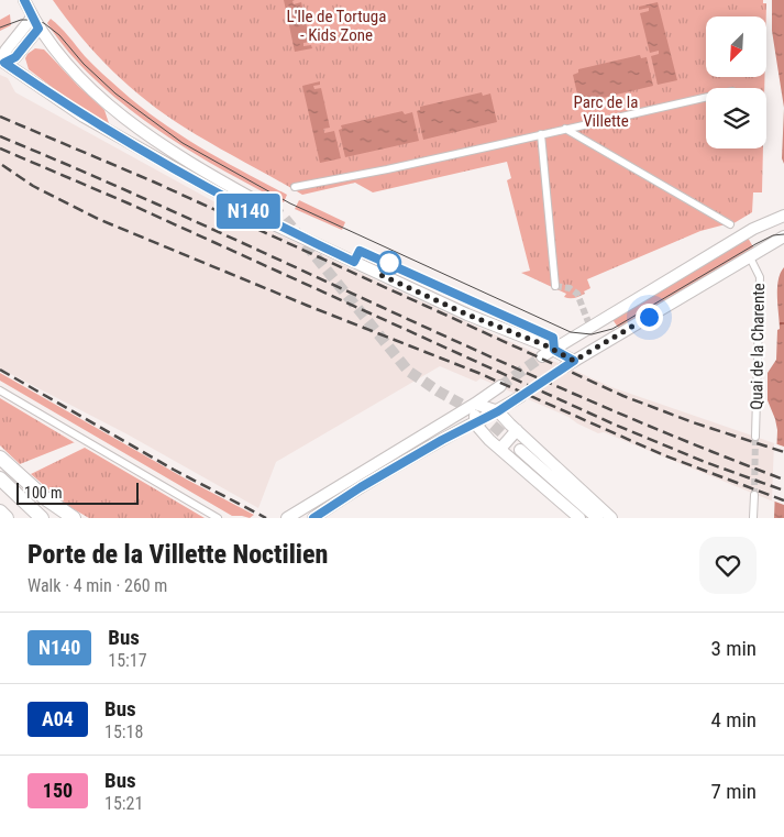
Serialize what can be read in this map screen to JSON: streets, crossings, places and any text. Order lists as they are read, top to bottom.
{
  "streets": {
    "street": ["Quai de la Charente"]
  },
  "parks": ["L'Ile de Tortuga - Kids Zone", "Parc de la Villette"],
  "lines": ["bus line N140"],
  "scale_bar": "100 m",
  "north": "bottom left",
  "page": {
    "on_map": "N140",
    "scale": "100 m",
    "heading": ["Porte de la Villette Noctilien", "Walk · 4 min · 260 m"],
    "list": [
      {
        "mark": "N140",
        "name": "Bus",
        "note": "15:17",
        "value": "3 min"
      },
      {
        "mark": "A04",
        "name": "Bus",
        "note": "15:18",
        "value": "4 min"
      },
      {
        "mark": "150",
        "name": "Bus",
        "note": "15:21",
        "value": "7 min"
      }
    ]
  }
}
